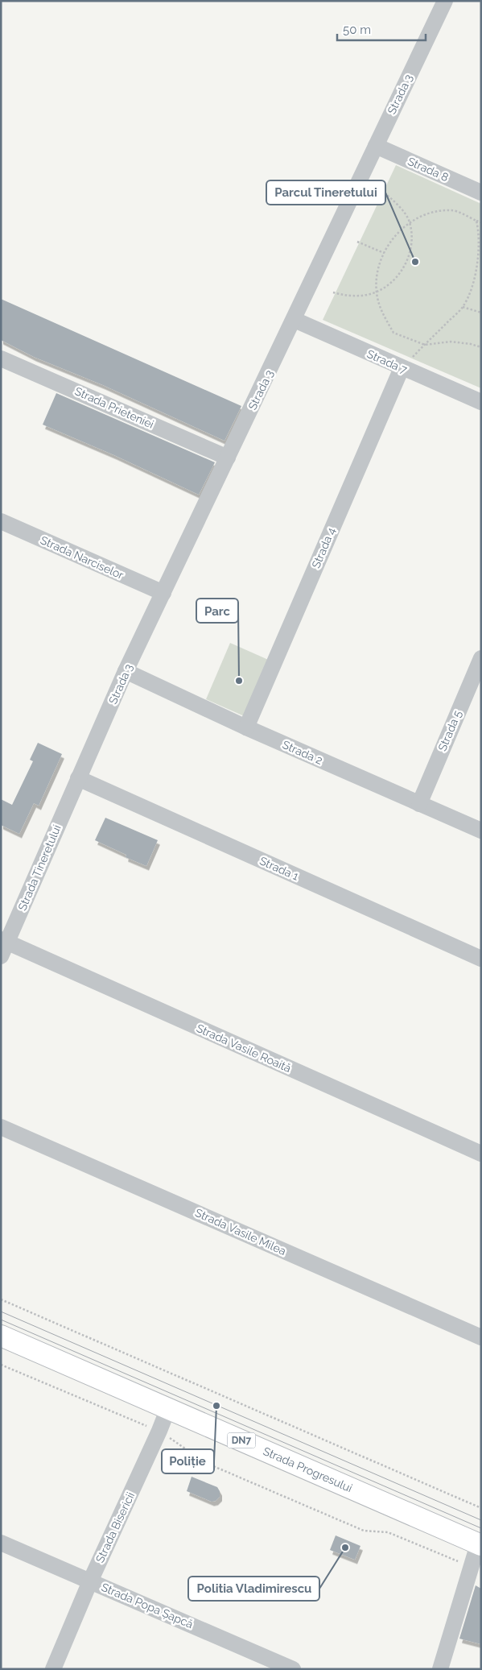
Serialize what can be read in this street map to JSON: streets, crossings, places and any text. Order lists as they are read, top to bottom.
{
  "streets": {
    "main road": ["DN7", "Strada Progresului"],
    "street": [
      "Strada 3",
      "Strada 8",
      "Strada 7",
      "Strada Prieteniei",
      "Strada 4",
      "Strada Narciselor",
      "Strada 5",
      "Strada 2",
      "Strada Tineretului",
      "Strada 1",
      "Strada Vasile Roaită",
      "Strada Vasile Milea",
      "Strada Bisericii",
      "Strada Popa Șapcă"
    ]
  },
  "crossings": [
    ["Strada 3", "Strada 8"],
    ["Strada 3", "Strada 7"],
    ["Strada 3", "Strada Prieteniei"],
    ["Strada 3", "Strada Narciselor"],
    ["Strada 3", "Strada 2"],
    ["Strada 3", "Strada Tineretului"],
    ["Strada 3", "Strada 1"],
    ["Strada 7", "Strada 4"],
    ["Strada 4", "Strada 2"],
    ["Strada 5", "Strada 2"],
    ["Strada Tineretului", "Strada 1"],
    ["Strada Tineretului", "Strada Vasile Roaită"],
    ["Strada Progresului", "Strada Bisericii"],
    ["Strada Bisericii", "Strada Popa Șapcă"]
  ],
  "places": [
    "Parcul Tineretului",
    "Parc",
    "Poliție",
    "Politia Vladimirescu"
  ],
  "scale_bar": "50 m"
}
